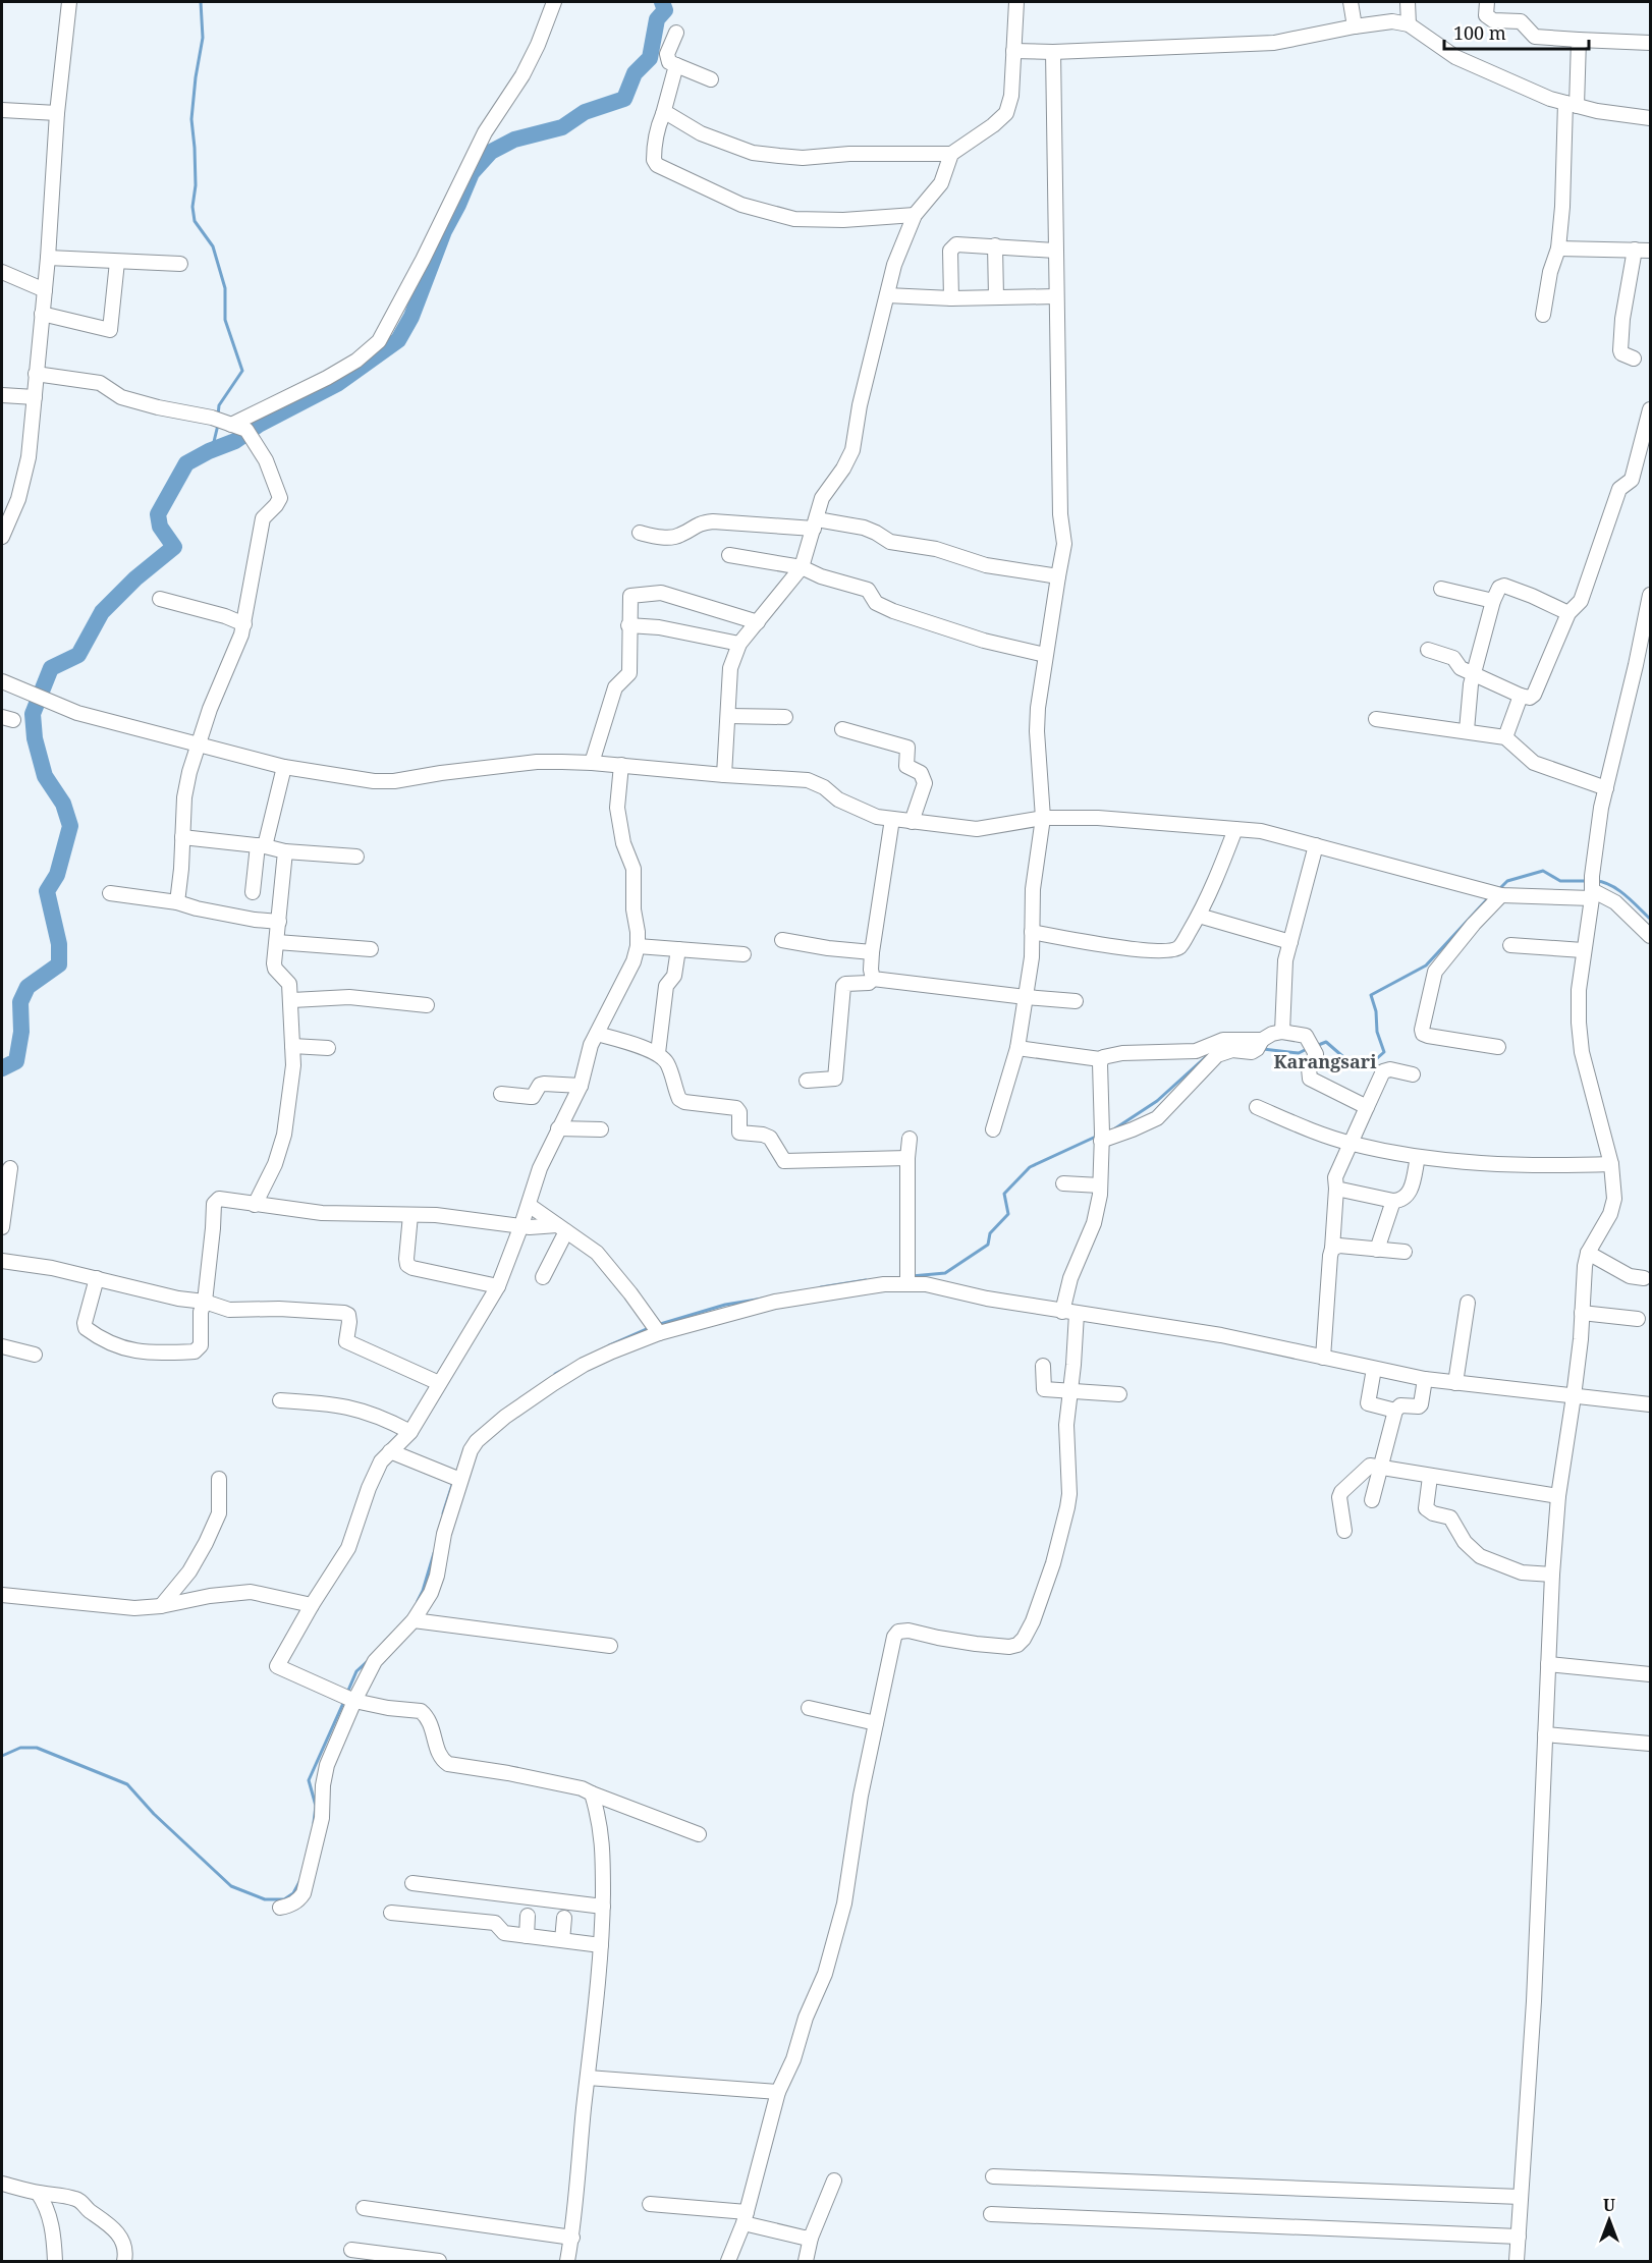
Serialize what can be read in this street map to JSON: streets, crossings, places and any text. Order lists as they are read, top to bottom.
{
  "districts": ["Karangsari"],
  "scale_bar": "100 m",
  "north": "top"
}
